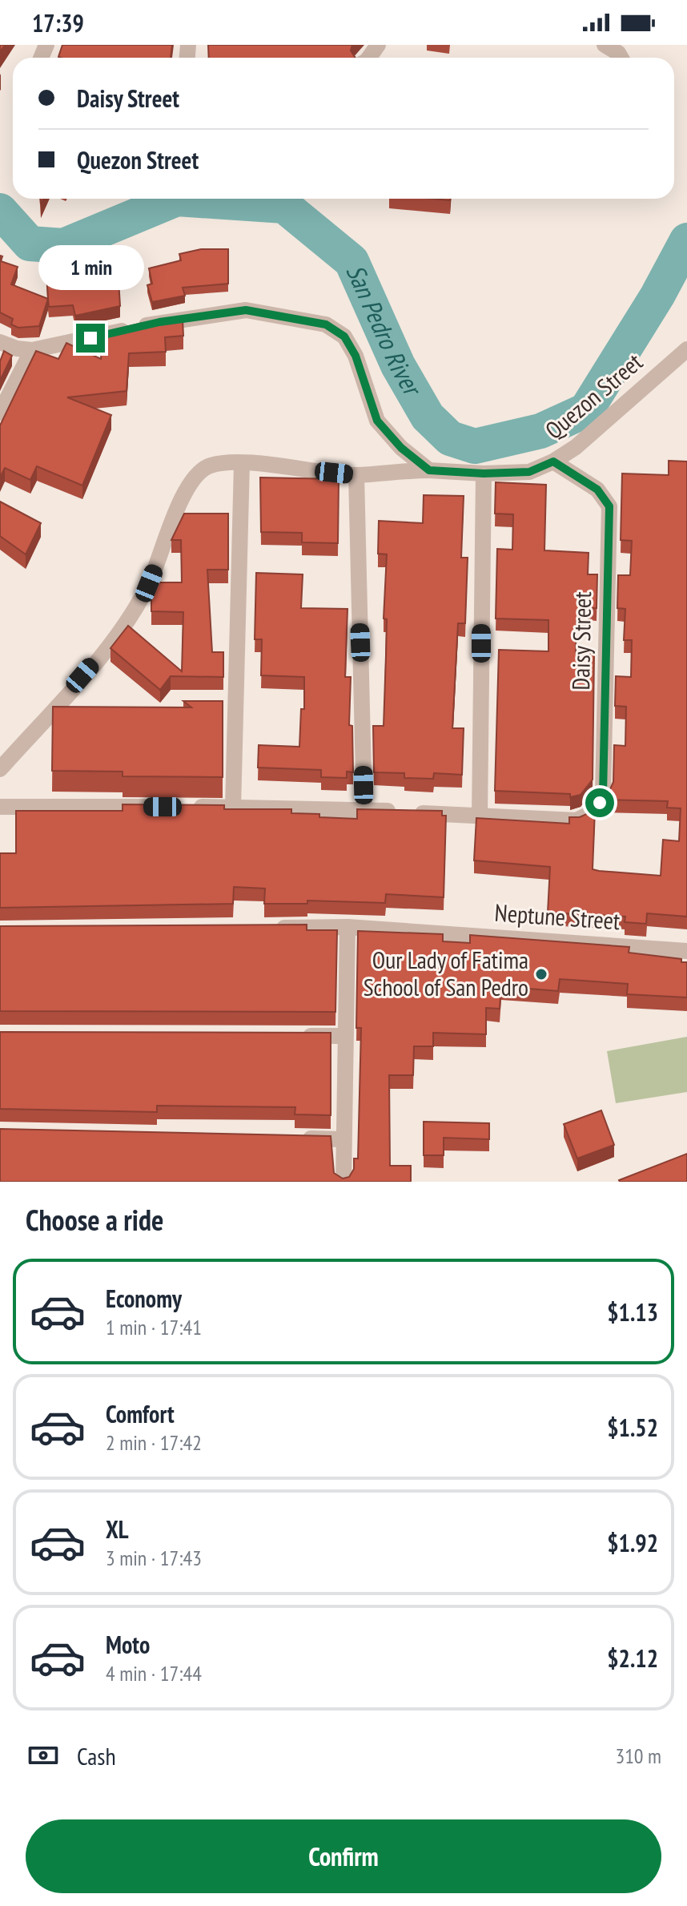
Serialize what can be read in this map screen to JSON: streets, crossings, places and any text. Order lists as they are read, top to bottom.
{
  "streets": {
    "street": ["Quezon Street", "Daisy Street", "Neptune Street"]
  },
  "crossings": [
    ["Quezon Street", "Daisy Street"]
  ],
  "water": ["San Pedro River"],
  "places": ["Our Lady of Fatima School of San Pedro"],
  "page": {
    "status": "17:39",
    "banner": ["Daisy Street", "Quezon Street"],
    "bubble": "1 min",
    "heading": "Choose a ride",
    "list": [
      {
        "name": "Economy",
        "note": "1 min · 17:41",
        "value": "$1.13"
      },
      {
        "name": "Comfort",
        "note": "2 min · 17:42",
        "value": "$1.52"
      },
      {
        "name": "XL",
        "note": "3 min · 17:43",
        "value": "$1.92"
      },
      {
        "name": "Moto",
        "note": "4 min · 17:44",
        "value": "$2.12"
      }
    ],
    "pay": ["Cash", "310 m"],
    "buttons": "Confirm"
  }
}
